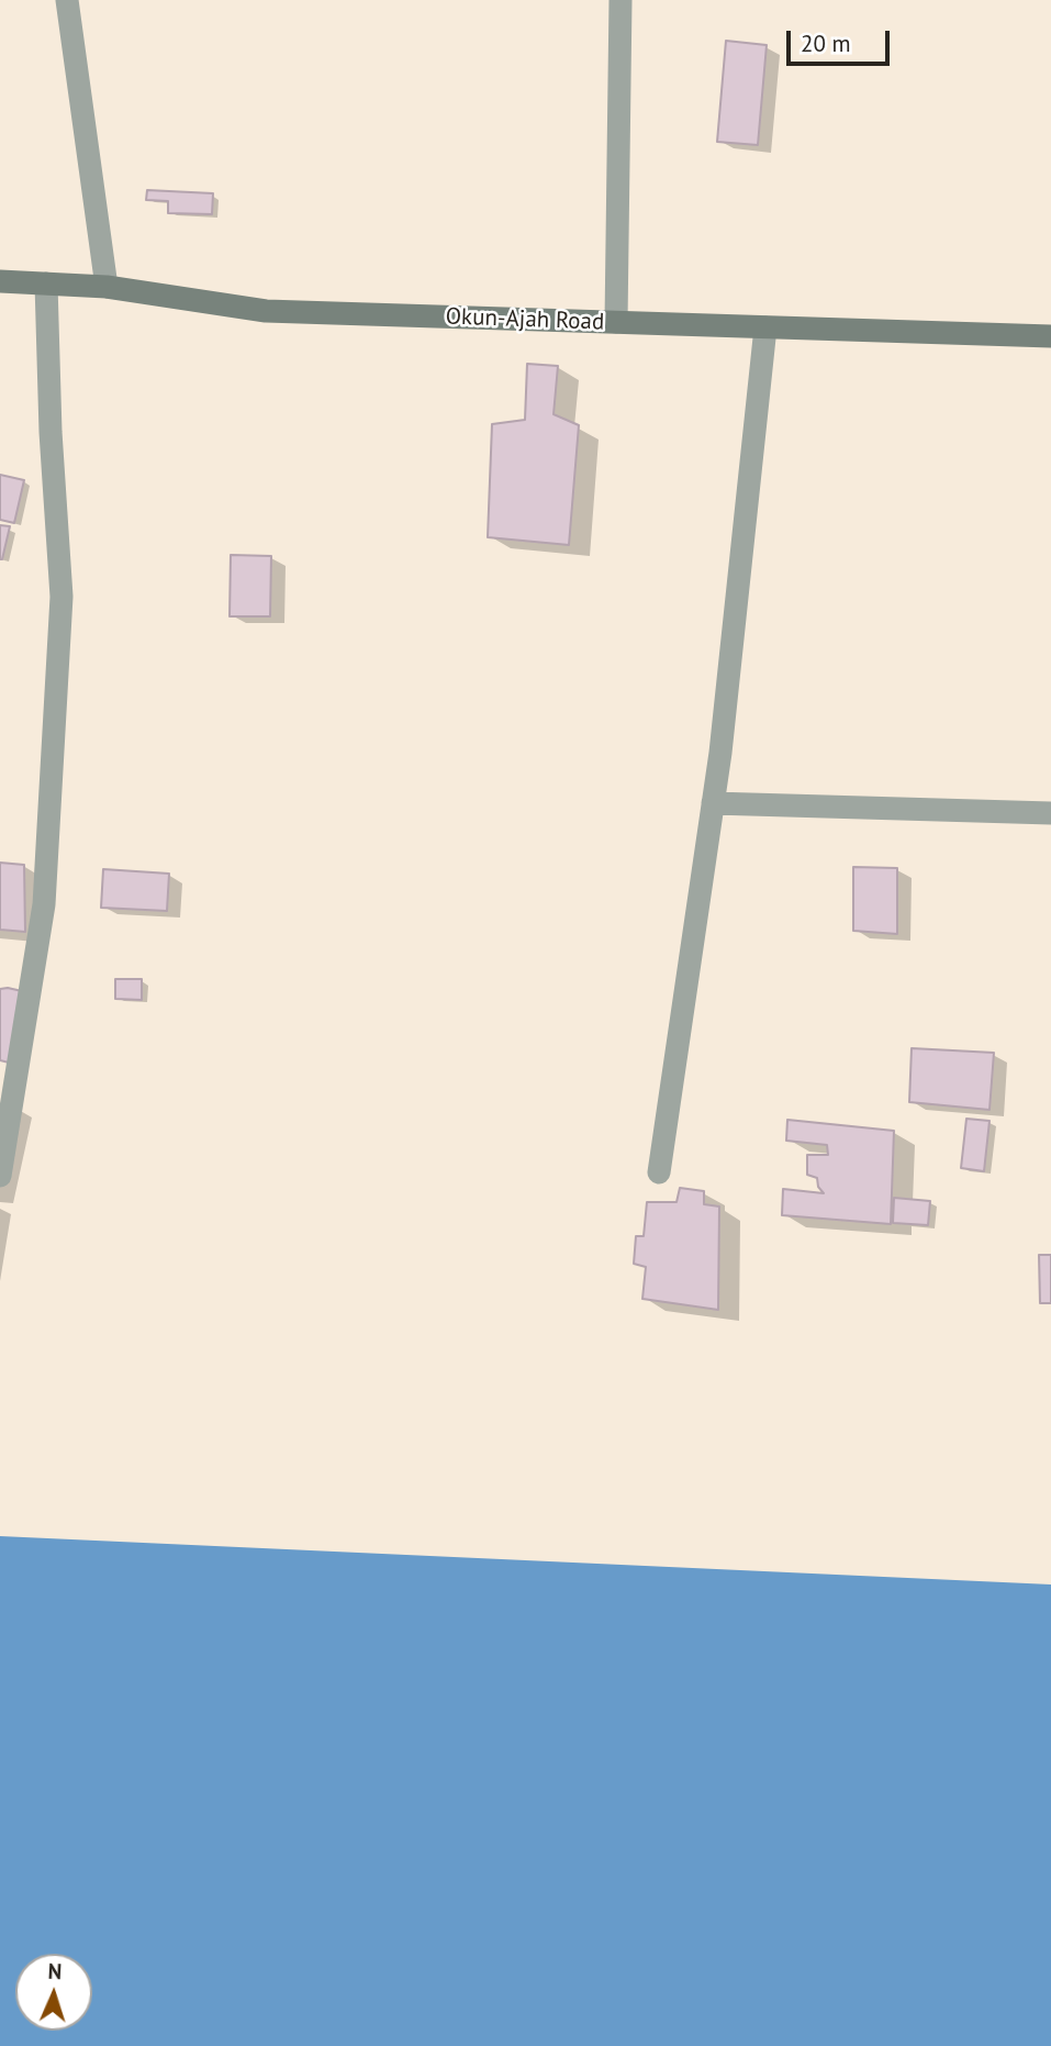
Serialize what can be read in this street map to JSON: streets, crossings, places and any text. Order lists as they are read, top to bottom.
{
  "streets": {
    "main road": ["Okun-Ajah Road"]
  },
  "scale_bar": "20 m",
  "north": "top"
}
